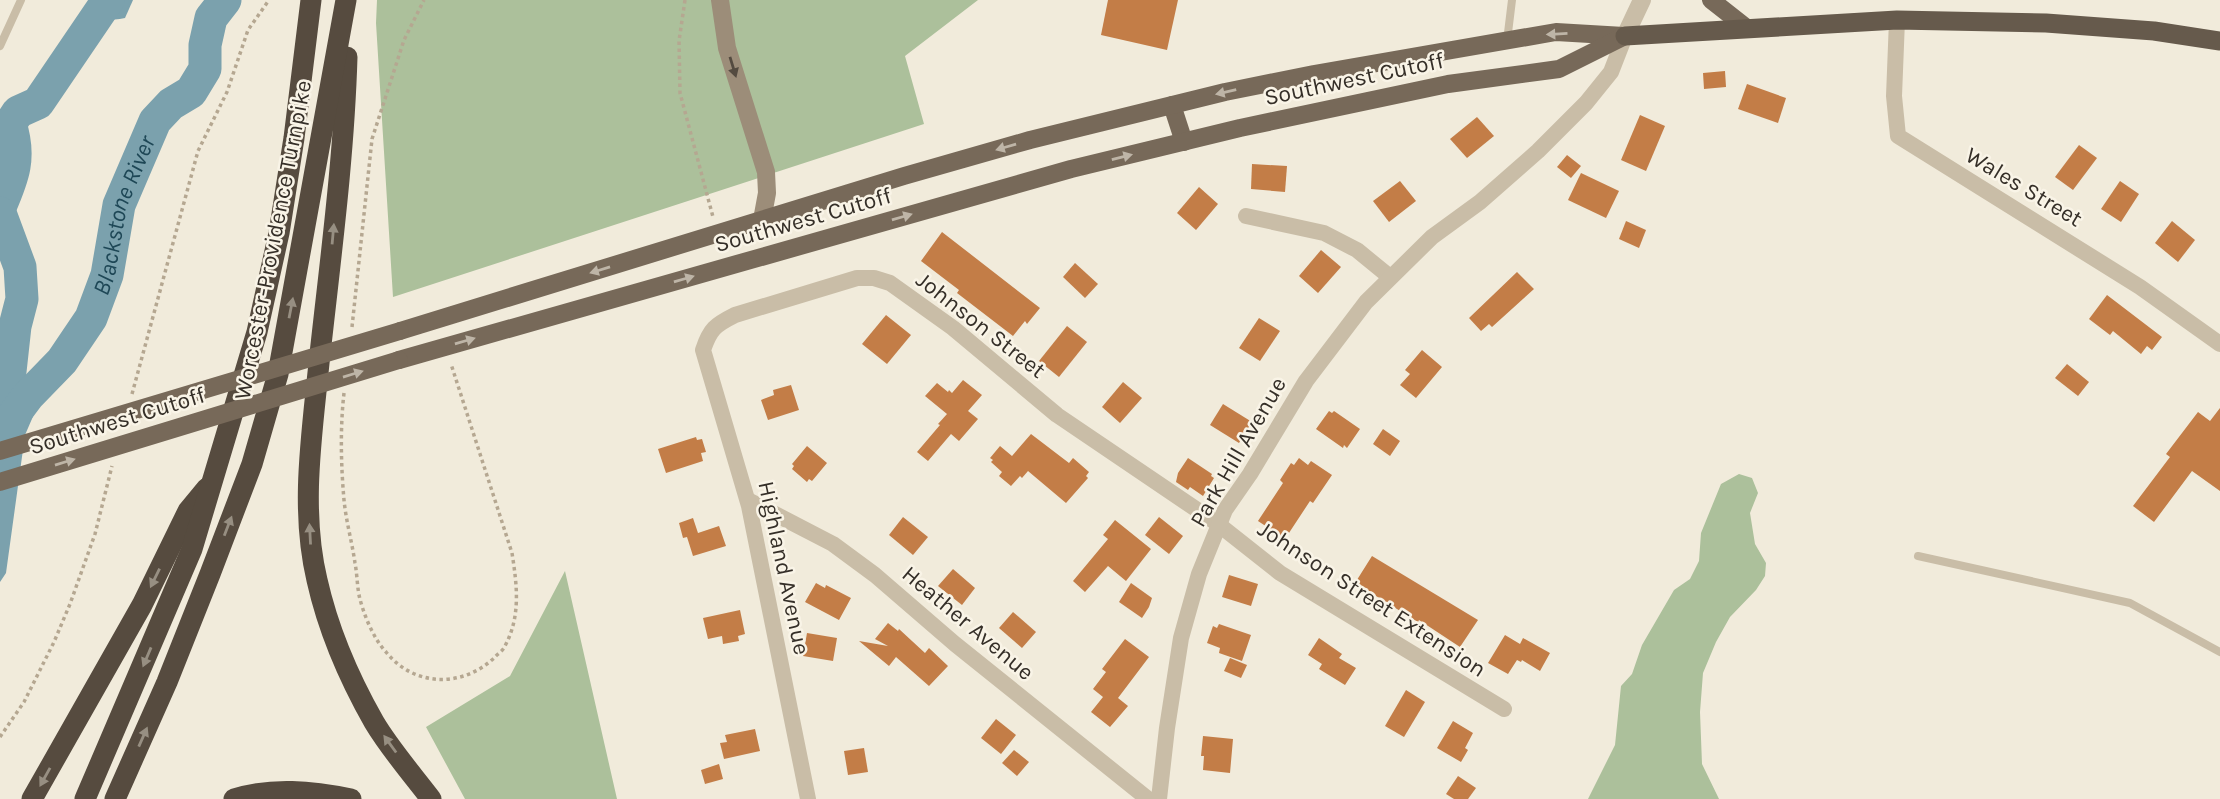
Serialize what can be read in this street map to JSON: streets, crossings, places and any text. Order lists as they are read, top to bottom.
{
  "streets": {
    "highway": ["Southwest Cutoff", "Worcester-Providence Turnpike"],
    "street": [
      "Wales Street",
      "Johnson Street",
      "Park Hill Avenue",
      "Highland Avenue",
      "Johnson Street Extension",
      "Heather Avenue"
    ]
  },
  "crossings": [
    ["Southwest Cutoff", "Wales Street"],
    ["Southwest Cutoff", "Park Hill Avenue"],
    ["Johnson Street", "Park Hill Avenue"],
    ["Johnson Street", "Highland Avenue"],
    ["Johnson Street", "Johnson Street Extension"],
    ["Park Hill Avenue", "Johnson Street Extension"],
    ["Highland Avenue", "Heather Avenue"]
  ],
  "water": ["Blackstone River"]
}
